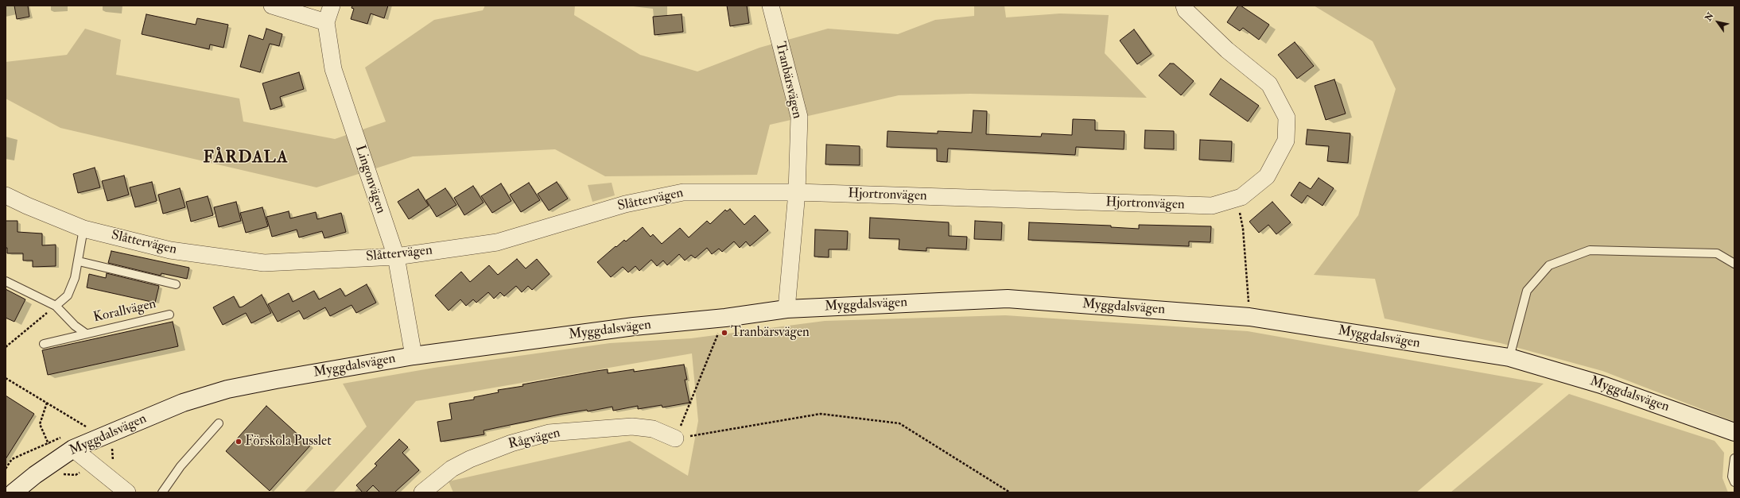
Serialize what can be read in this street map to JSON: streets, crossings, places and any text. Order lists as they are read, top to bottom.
{
  "streets": {
    "street": [
      "Tranbärsvägen",
      "Lingonvägen",
      "Hjortronvägen",
      "Slåttervägen",
      "Myggdalsvägen",
      "Rågvägen"
    ],
    "lane": ["Korallvägen"]
  },
  "crossings": [
    ["Tranbärsvägen", "Hjortronvägen"],
    ["Tranbärsvägen", "Slåttervägen"],
    ["Tranbärsvägen", "Myggdalsvägen"],
    ["Lingonvägen", "Slåttervägen"],
    ["Lingonvägen", "Myggdalsvägen"],
    ["Hjortronvägen", "Slåttervägen"]
  ],
  "districts": ["FÅRDALA"],
  "places": ["Tranbärsvägen", "Förskola Pusslet"],
  "north": "top left"
}
